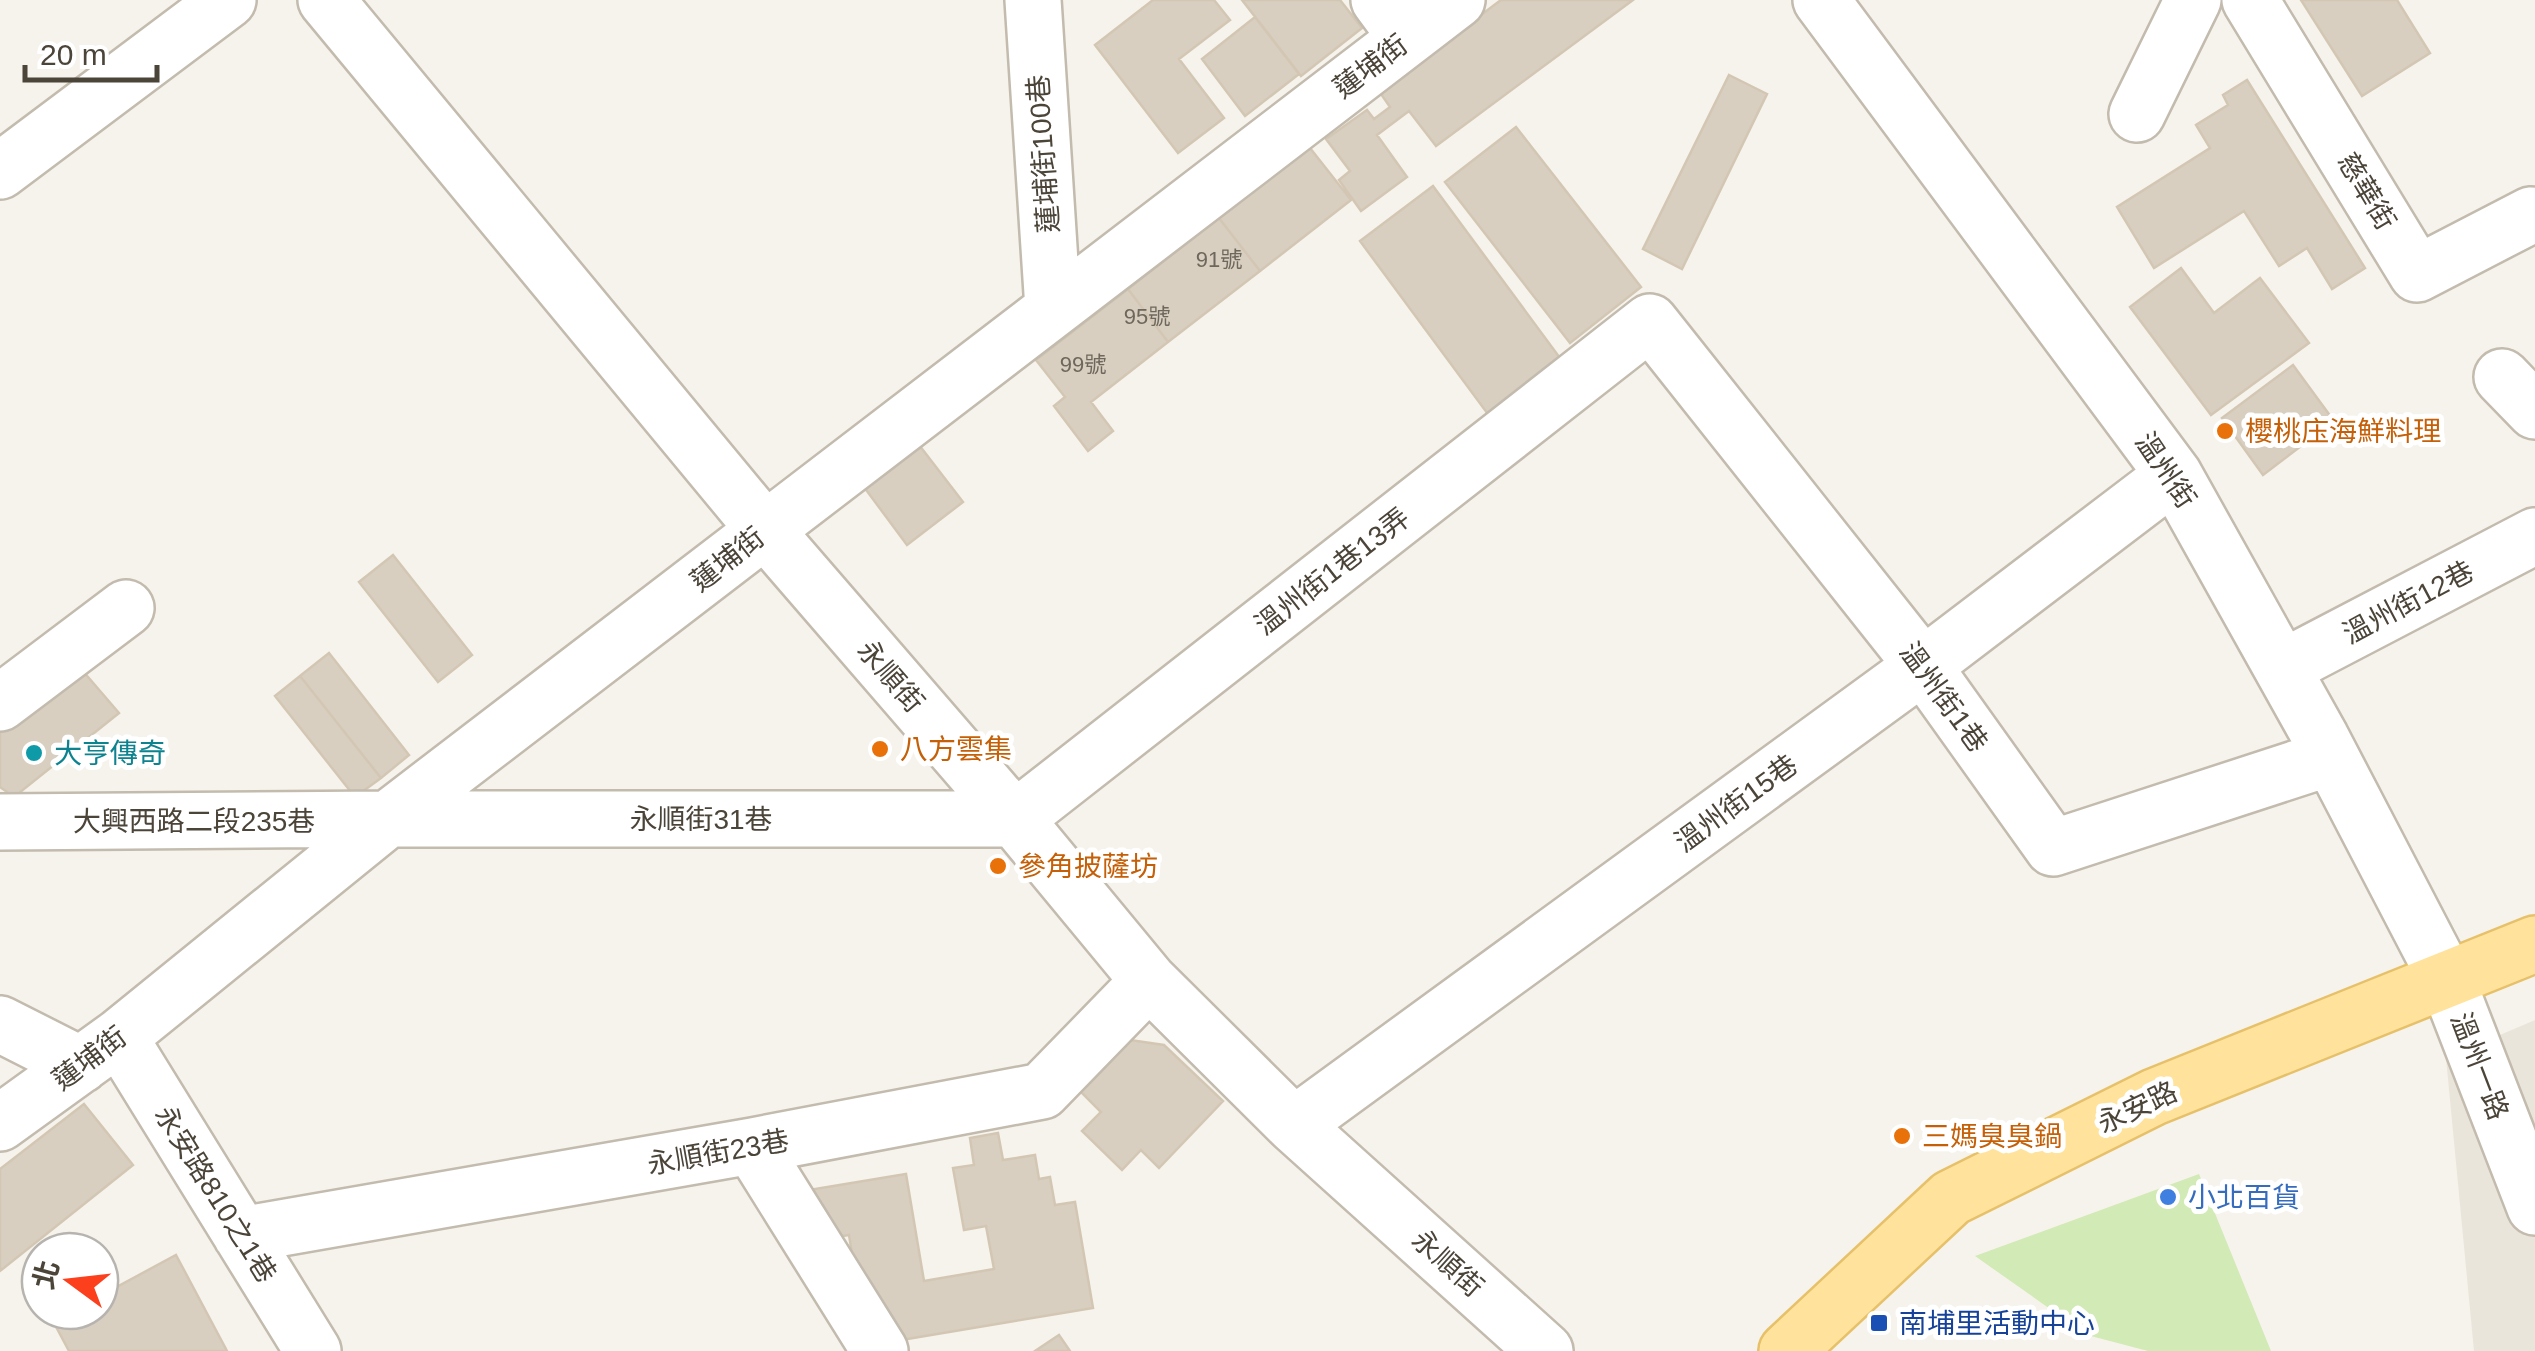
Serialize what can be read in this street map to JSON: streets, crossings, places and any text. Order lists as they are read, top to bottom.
{
  "streets": {
    "main road": ["永安路"],
    "street": [
      "蓮埔街",
      "蓮埔街100巷",
      "慈華街",
      "溫州街",
      "溫州街1巷13弄",
      "溫州街12巷",
      "永順街",
      "溫州街1巷",
      "溫州街15巷",
      "永順街31巷",
      "大興西路二段235巷",
      "溫州一路",
      "永順街23巷",
      "永安路810之1巷"
    ]
  },
  "crossings": [
    ["蓮埔街", "蓮埔街100巷"],
    ["蓮埔街", "永順街"],
    ["蓮埔街", "永順街31巷"],
    ["蓮埔街", "大興西路二段235巷"],
    ["蓮埔街", "永安路810之1巷"],
    ["溫州街", "溫州街12巷"],
    ["溫州街", "溫州街1巷"],
    ["溫州街", "溫州街15巷"],
    ["溫州街", "溫州一路"],
    ["溫州街", "永安路"],
    ["溫州街1巷13弄", "永順街"],
    ["溫州街1巷13弄", "溫州街1巷"],
    ["溫州街1巷13弄", "永順街31巷"],
    ["永順街", "溫州街15巷"],
    ["永順街", "永順街31巷"],
    ["永順街", "永順街23巷"],
    ["溫州街1巷", "溫州街15巷"],
    ["永順街31巷", "大興西路二段235巷"],
    ["溫州一路", "永安路"],
    ["永順街23巷", "永安路810之1巷"]
  ],
  "places": {
    "other": [
      "櫻桃庒海鮮料理",
      "八方雲集",
      "大亨傳奇",
      "參角披薩坊",
      "三媽臭臭鍋",
      "小北百貨"
    ],
    "transit": ["南埔里活動中心"]
  },
  "house_numbers": ["91號", "95號", "99號"],
  "scale_bar": "20 m",
  "north": "left"
}
